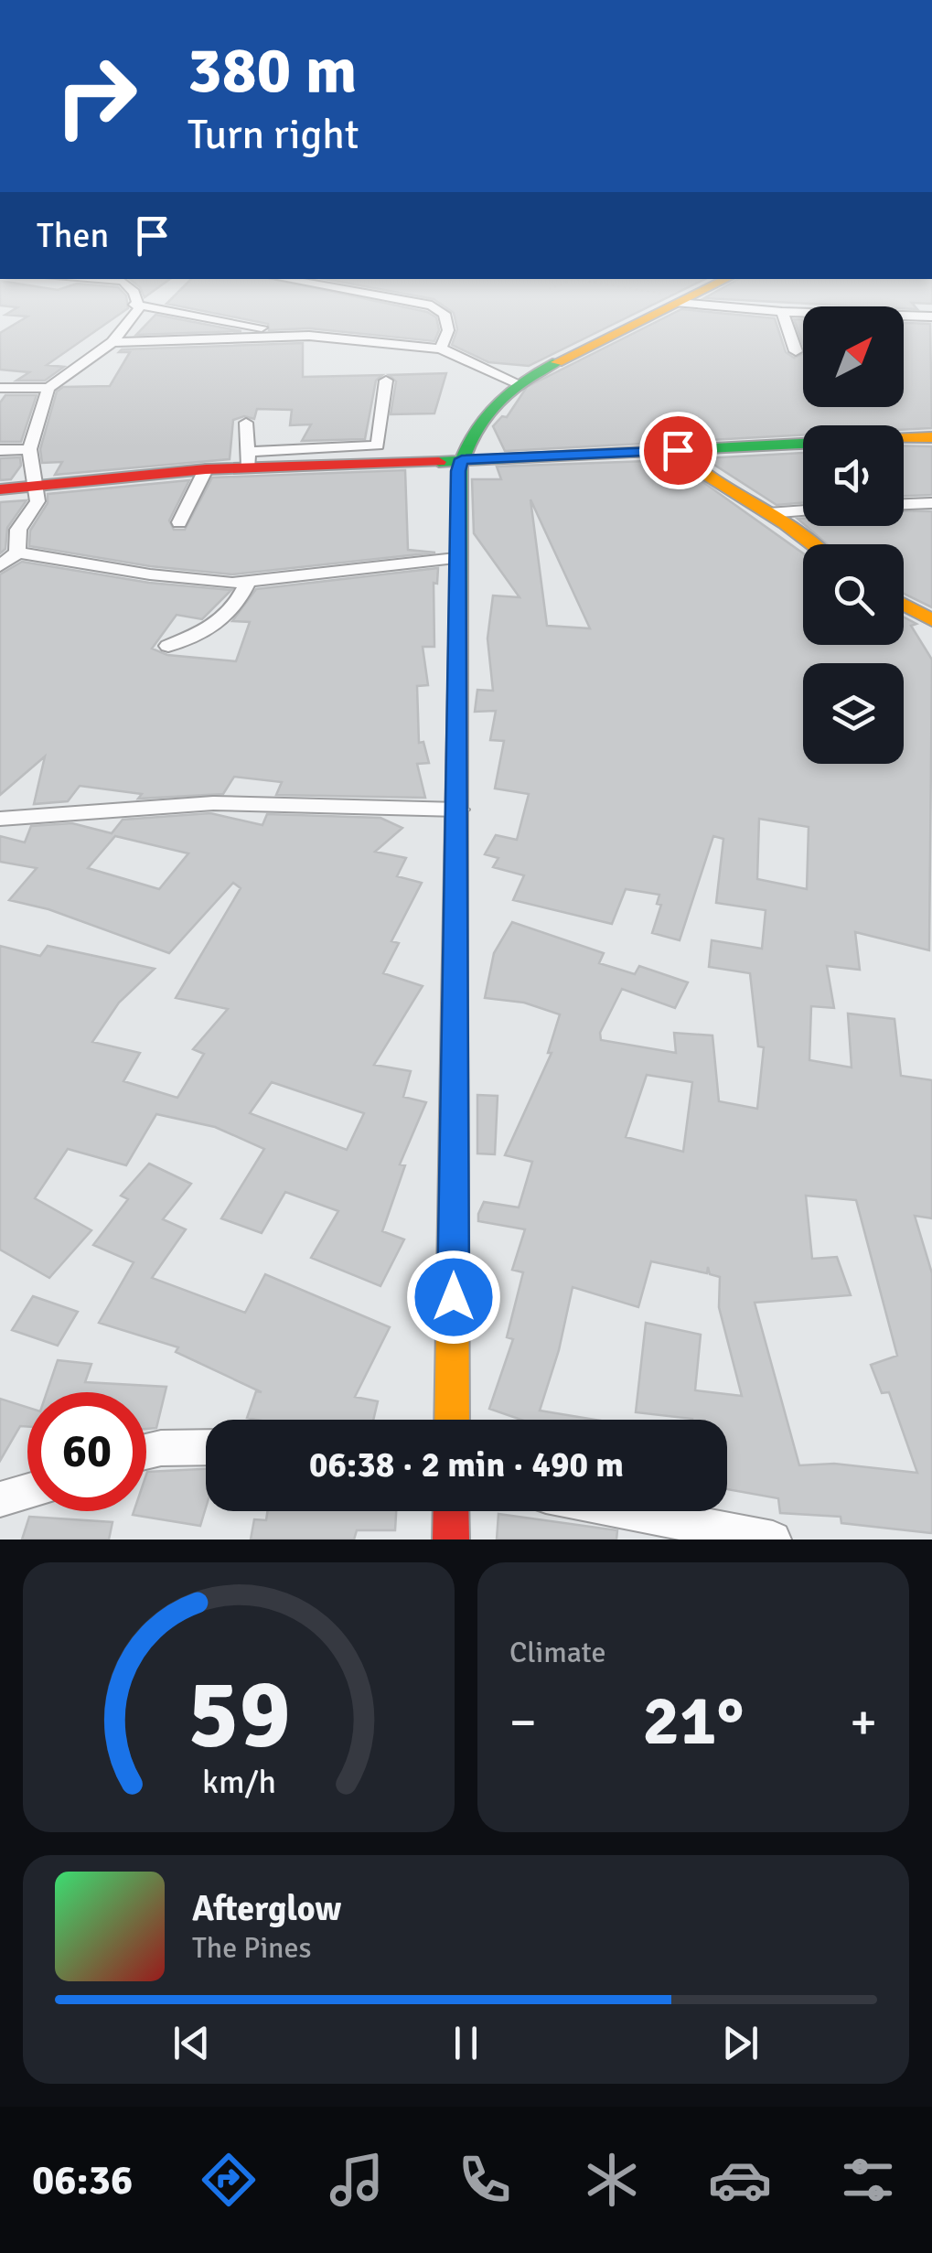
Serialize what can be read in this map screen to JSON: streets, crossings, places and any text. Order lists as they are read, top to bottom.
{
  "north": "top right",
  "page": {
    "turn": ["380 m", "Turn right"],
    "then": "Then",
    "limit": "60",
    "trip": "06:38 · 2 min · 490 m",
    "tile": "Climate",
    "heat": ["−", "21°", "+"],
    "song": ["Afterglow", "The Pines"],
    "tabs": "06:36",
    "gauge": ["59", "km/h"]
  }
}
